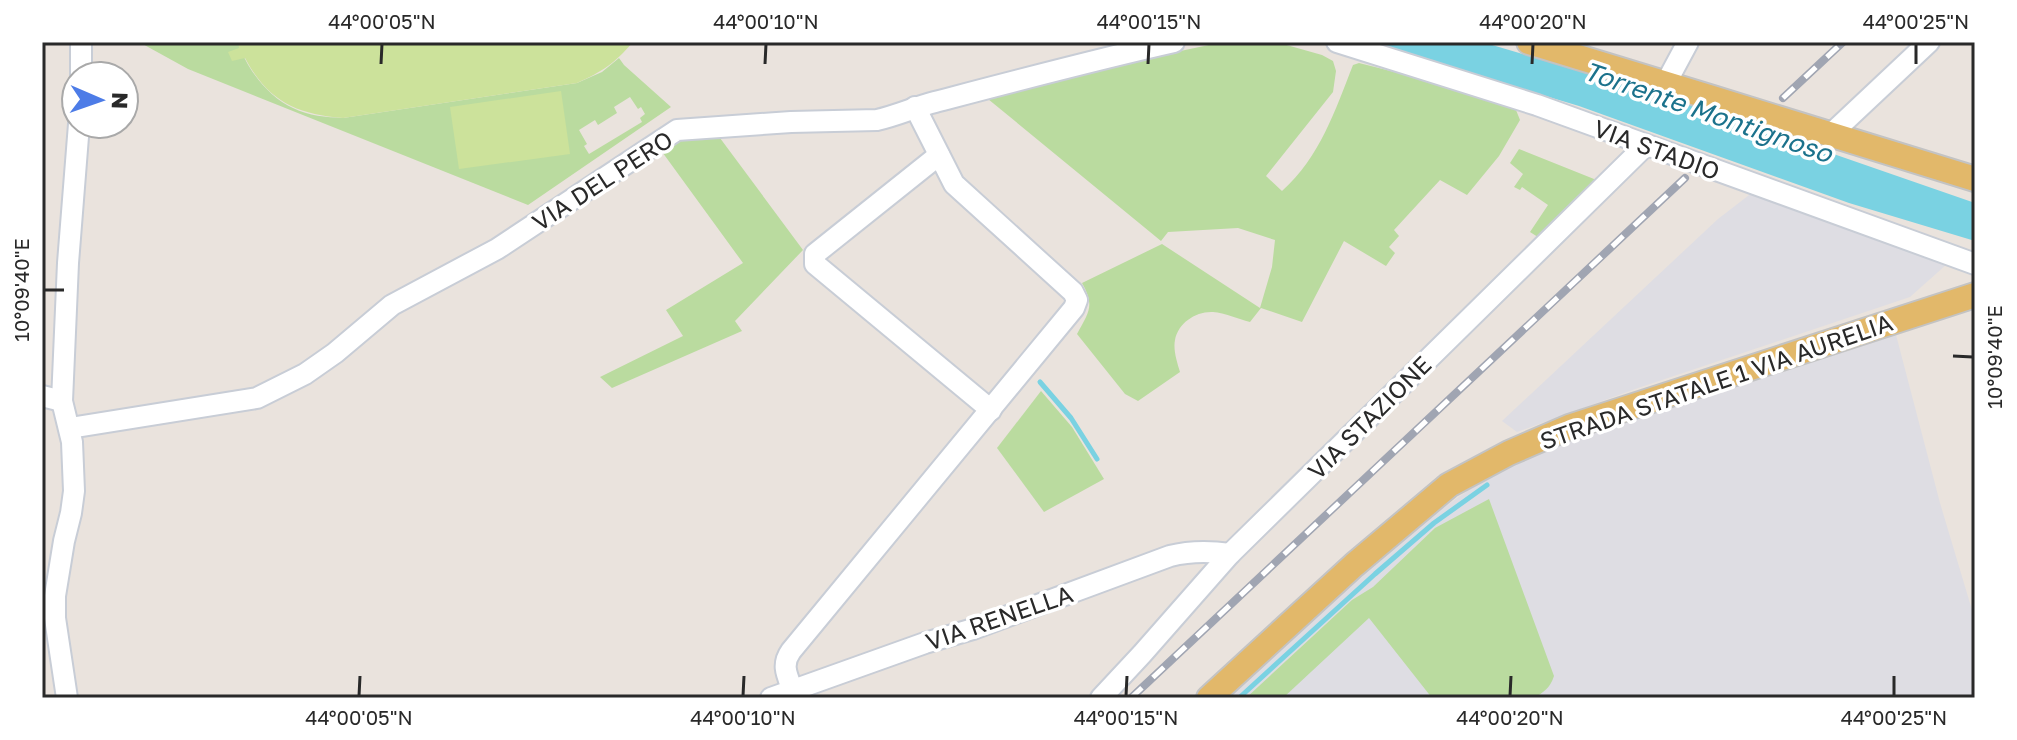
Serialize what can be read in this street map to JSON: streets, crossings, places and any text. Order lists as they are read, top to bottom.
{
  "streets": {
    "main road": ["STRADA STATALE 1 VIA AURELIA"],
    "street": [
      "VIA STADIO",
      "VIA DEL PERO",
      "VIA STAZIONE",
      "VIA RENELLA"
    ]
  },
  "crossings": [
    ["VIA STADIO", "VIA STAZIONE"],
    ["VIA STAZIONE", "VIA RENELLA"]
  ],
  "water": ["Torrente Montignoso"],
  "north": "right",
  "coordinates": [
    "44°00'05\"N",
    "44°00'10\"N",
    "44°00'15\"N",
    "44°00'20\"N",
    "44°00'25\"N",
    "10°09'40\"E"
  ]
}
